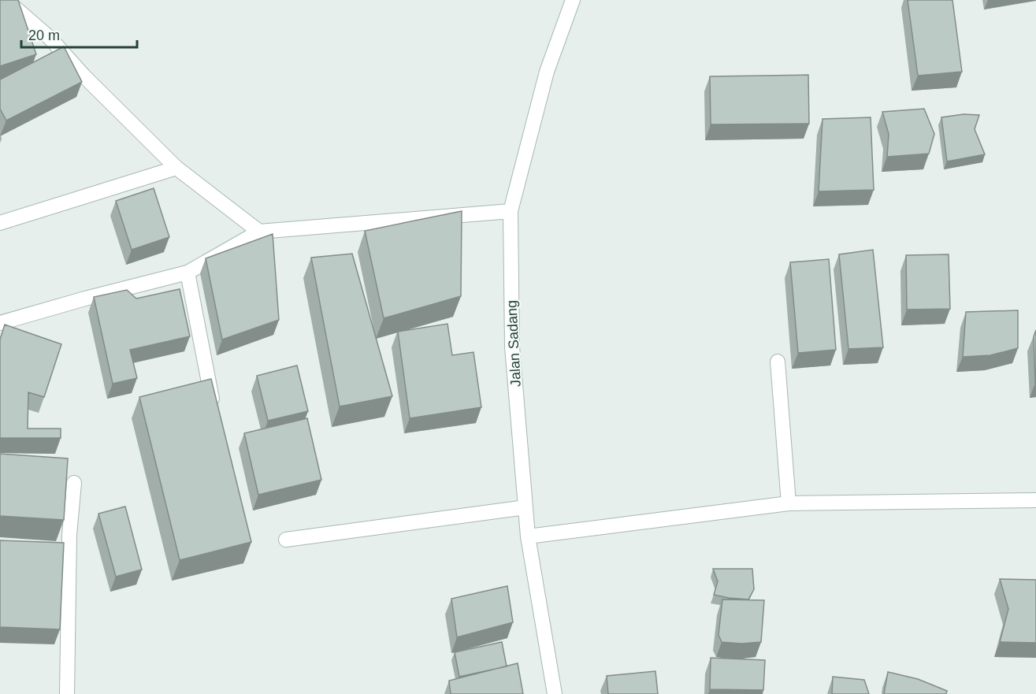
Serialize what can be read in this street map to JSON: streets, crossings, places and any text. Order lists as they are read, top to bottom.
{
  "streets": {
    "street": ["Jalan Sadang"]
  },
  "scale_bar": "20 m"
}
